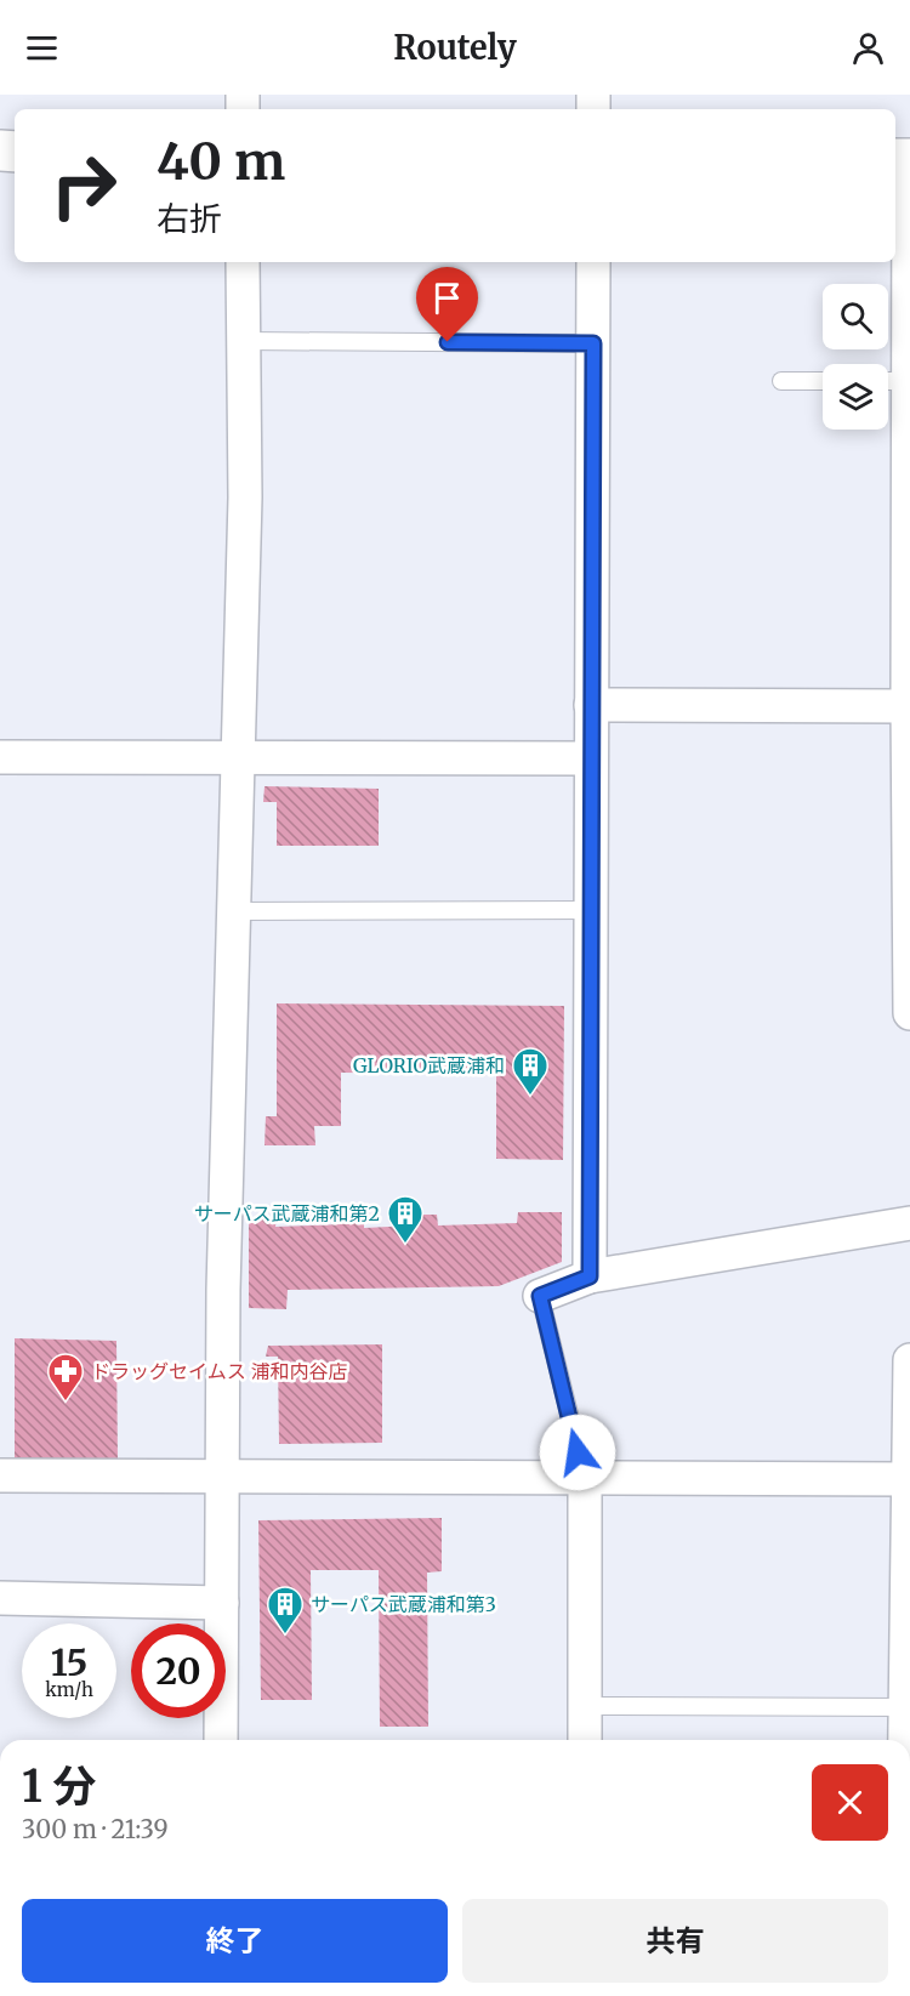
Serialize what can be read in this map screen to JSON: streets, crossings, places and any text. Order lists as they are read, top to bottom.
{
  "places": {
    "building": ["GLORIO武蔵浦和", "サーパス武蔵浦和第2", "サーパス武蔵浦和第3"],
    "pharmacy": ["ドラッグセイムス 浦和内谷店"]
  },
  "page": {
    "header": "Routely",
    "turn": ["40 m", "右折"],
    "speed": "15 km/h",
    "limit": "20",
    "heading": ["1 分", "300 m · 21:39"],
    "buttons": ["終了", "共有"]
  }
}
